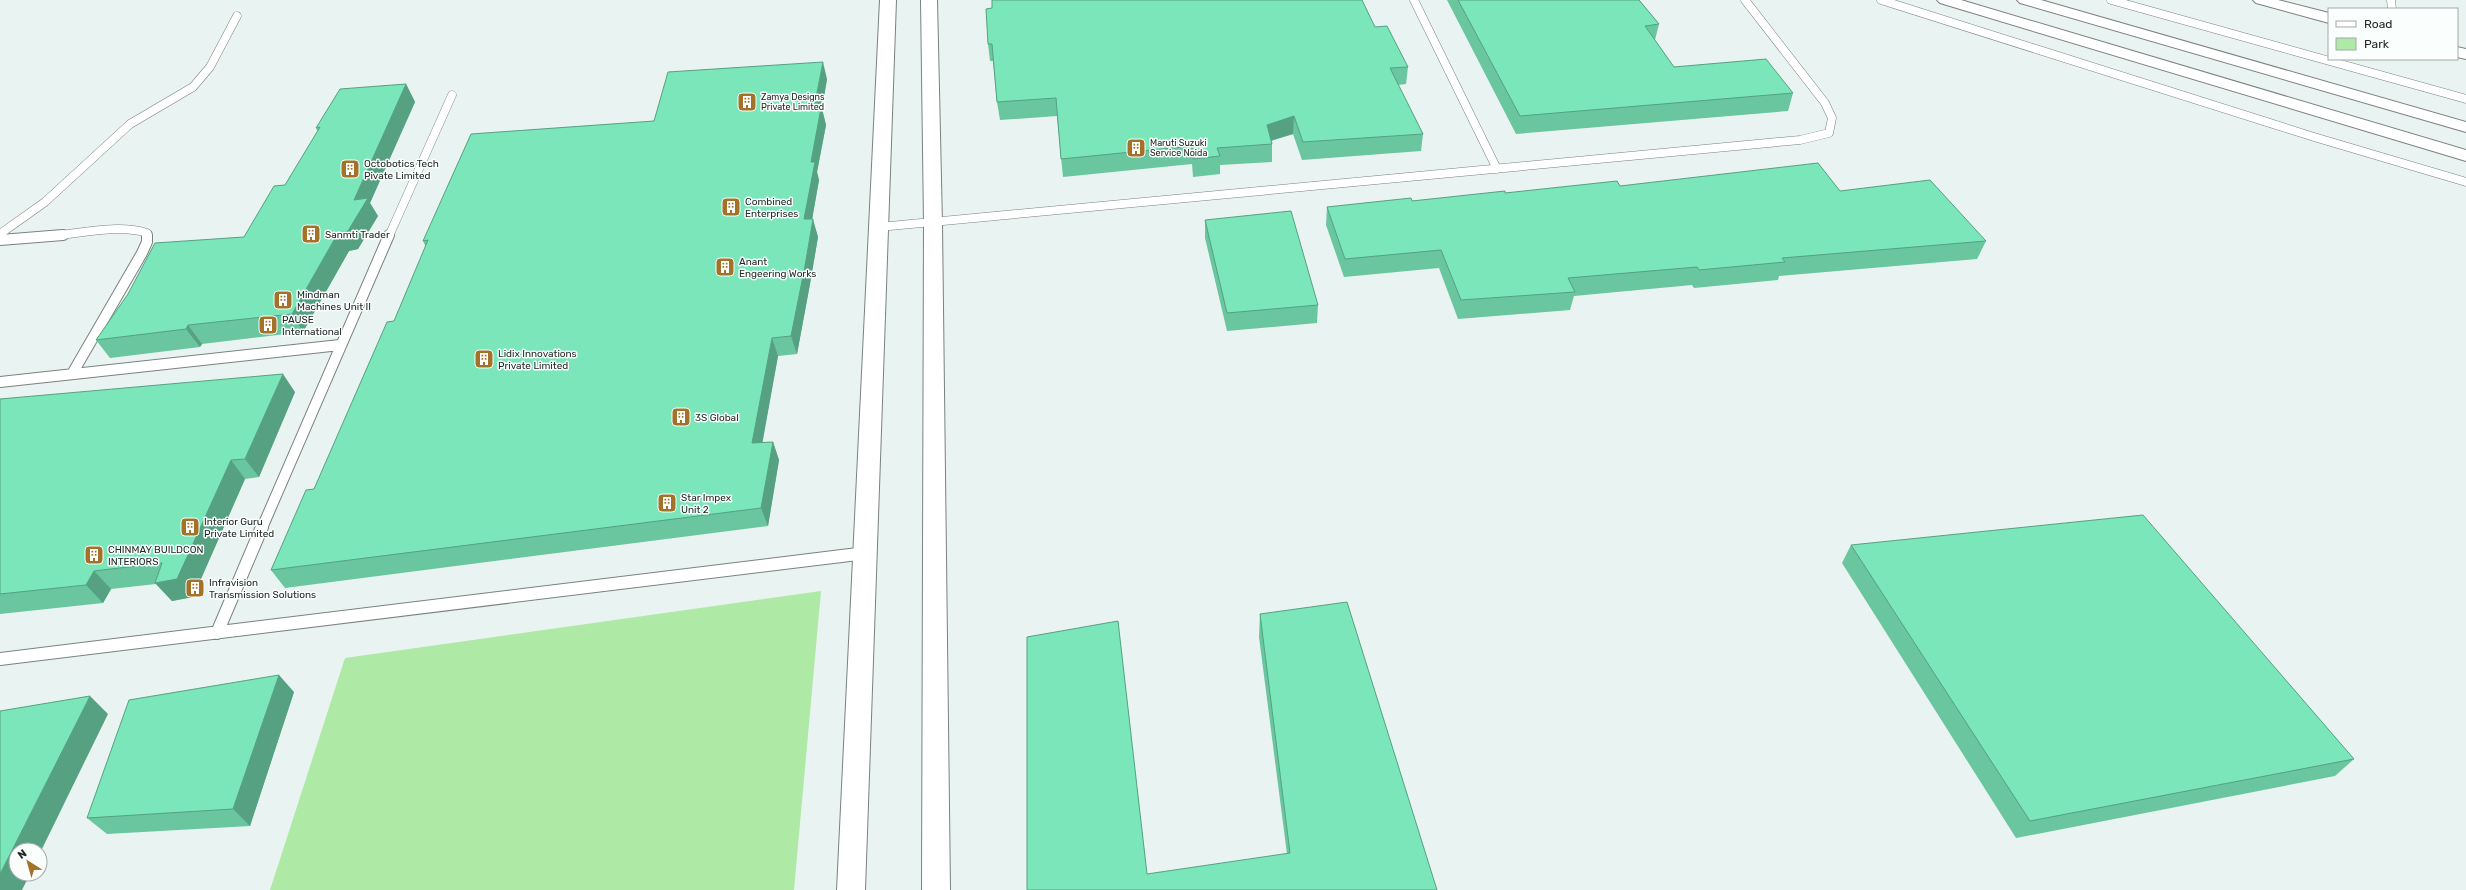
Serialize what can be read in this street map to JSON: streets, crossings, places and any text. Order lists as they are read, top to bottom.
{
  "places": {
    "building": [
      "Zamya Designs Private Limited",
      "Maruti Suzuki Service Noida",
      "Octobotics Tech Pivate Limited",
      "Combined Enterprises",
      "Sanmti Trader",
      "Anant Engeering Works",
      "Mindman Machines Unit II",
      "PAUSE International",
      "Lidix Innovations Private Limited",
      "3S Global",
      "Star Impex Unit 2",
      "Interior Guru Private Limited",
      "CHINMAY BUILDCON INTERIORS",
      "Infravision Transmission Solutions"
    ]
  },
  "legend": ["Road", "Park"],
  "north": "top left"
}
